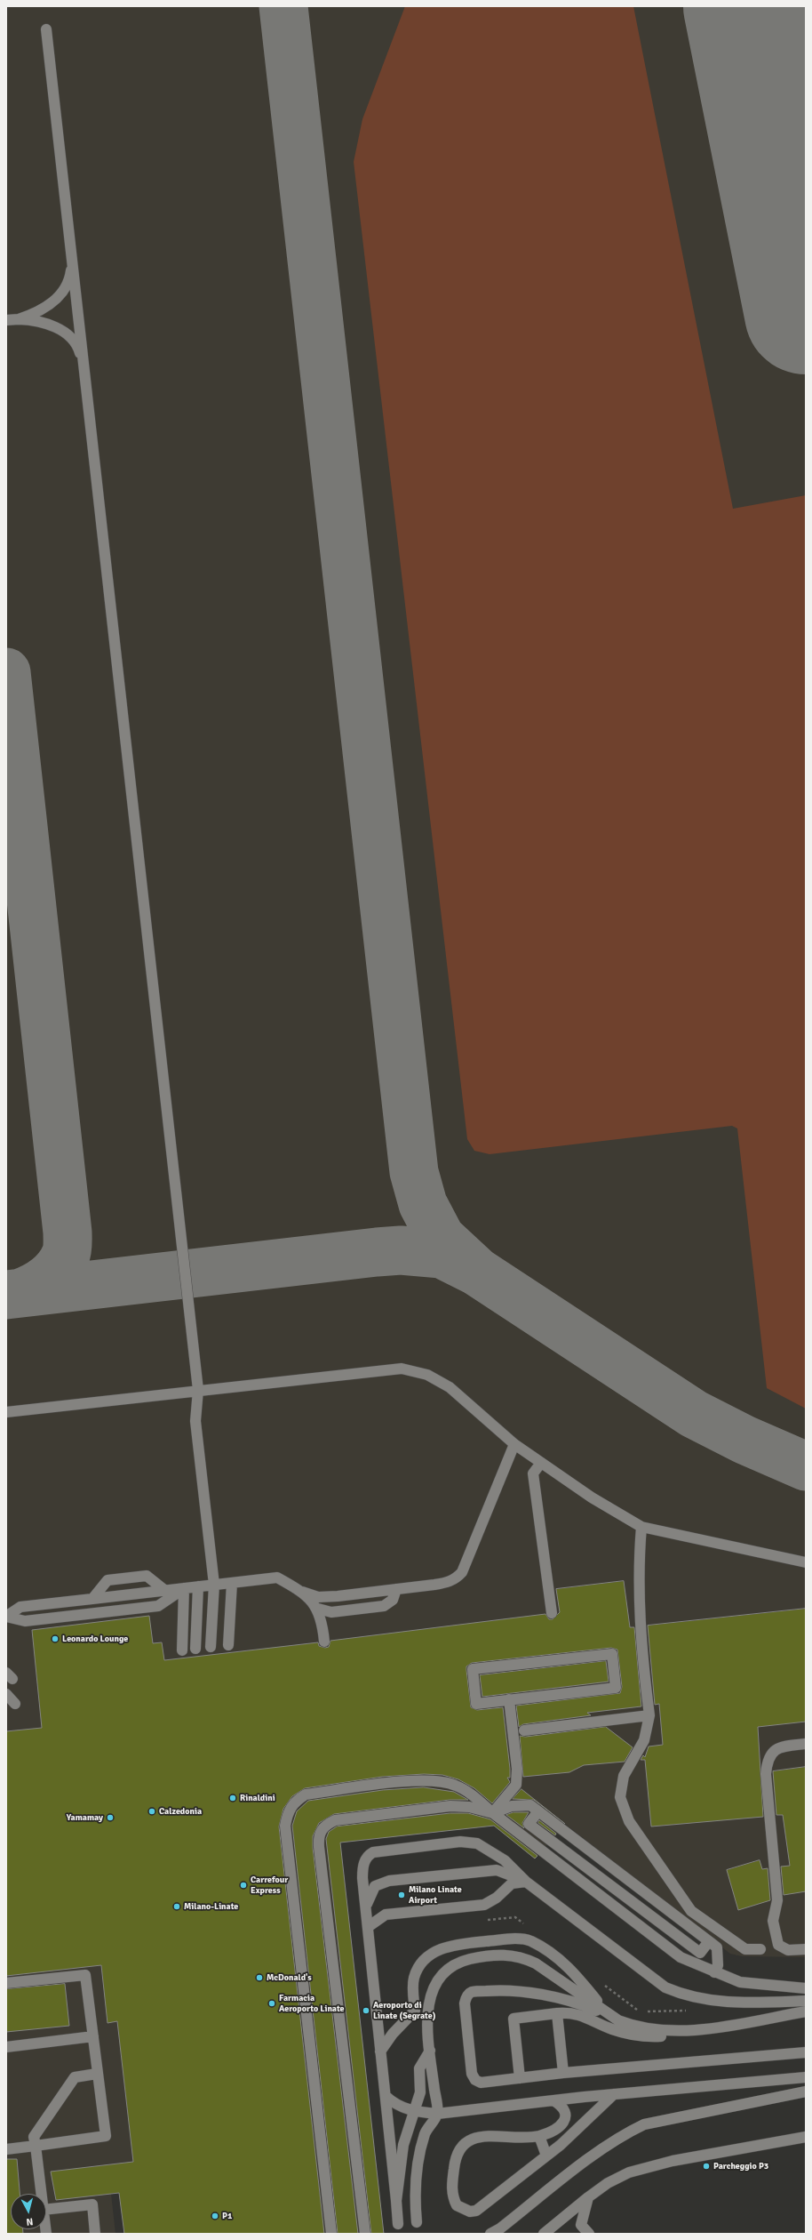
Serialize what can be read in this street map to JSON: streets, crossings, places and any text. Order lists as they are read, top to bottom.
{
  "places": [
    "Leonardo Lounge",
    "Rinaldini",
    "Calzedonia",
    "Yamamay",
    "Carrefour Express",
    "Milano Linate Airport",
    "Milano-Linate",
    "McDonald's",
    "Farmacia Aeroporto Linate",
    "Aeroporto di Linate (Segrate)",
    "Parcheggio P3",
    "P1"
  ],
  "north": "bottom"
}
